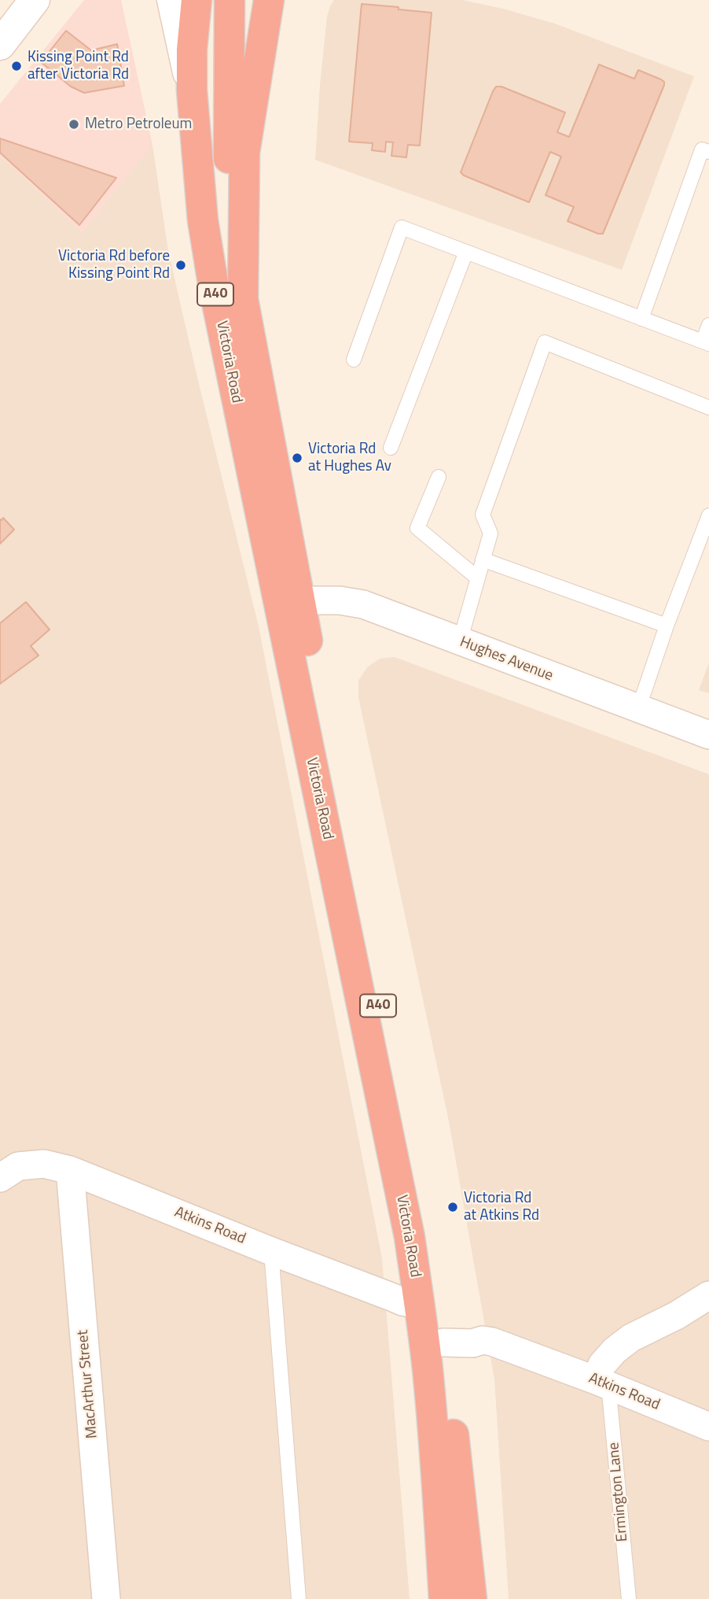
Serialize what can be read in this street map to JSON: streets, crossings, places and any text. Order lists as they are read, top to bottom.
{
  "streets": {
    "highway": ["A40", "Victoria Road"],
    "street": ["Hughes Avenue", "Atkins Road", "MacArthur Street"],
    "lane": ["Ermington Lane"]
  },
  "crossings": [
    ["Victoria Road", "Hughes Avenue"],
    ["Victoria Road", "Atkins Road"],
    ["Atkins Road", "MacArthur Street"],
    ["Atkins Road", "Ermington Lane"]
  ],
  "places": [
    "Kissing Point Rd after Victoria Rd",
    "Metro Petroleum",
    "Victoria Rd before Kissing Point Rd",
    "Victoria Rd at Hughes Av",
    "Victoria Rd at Atkins Rd"
  ]
}
